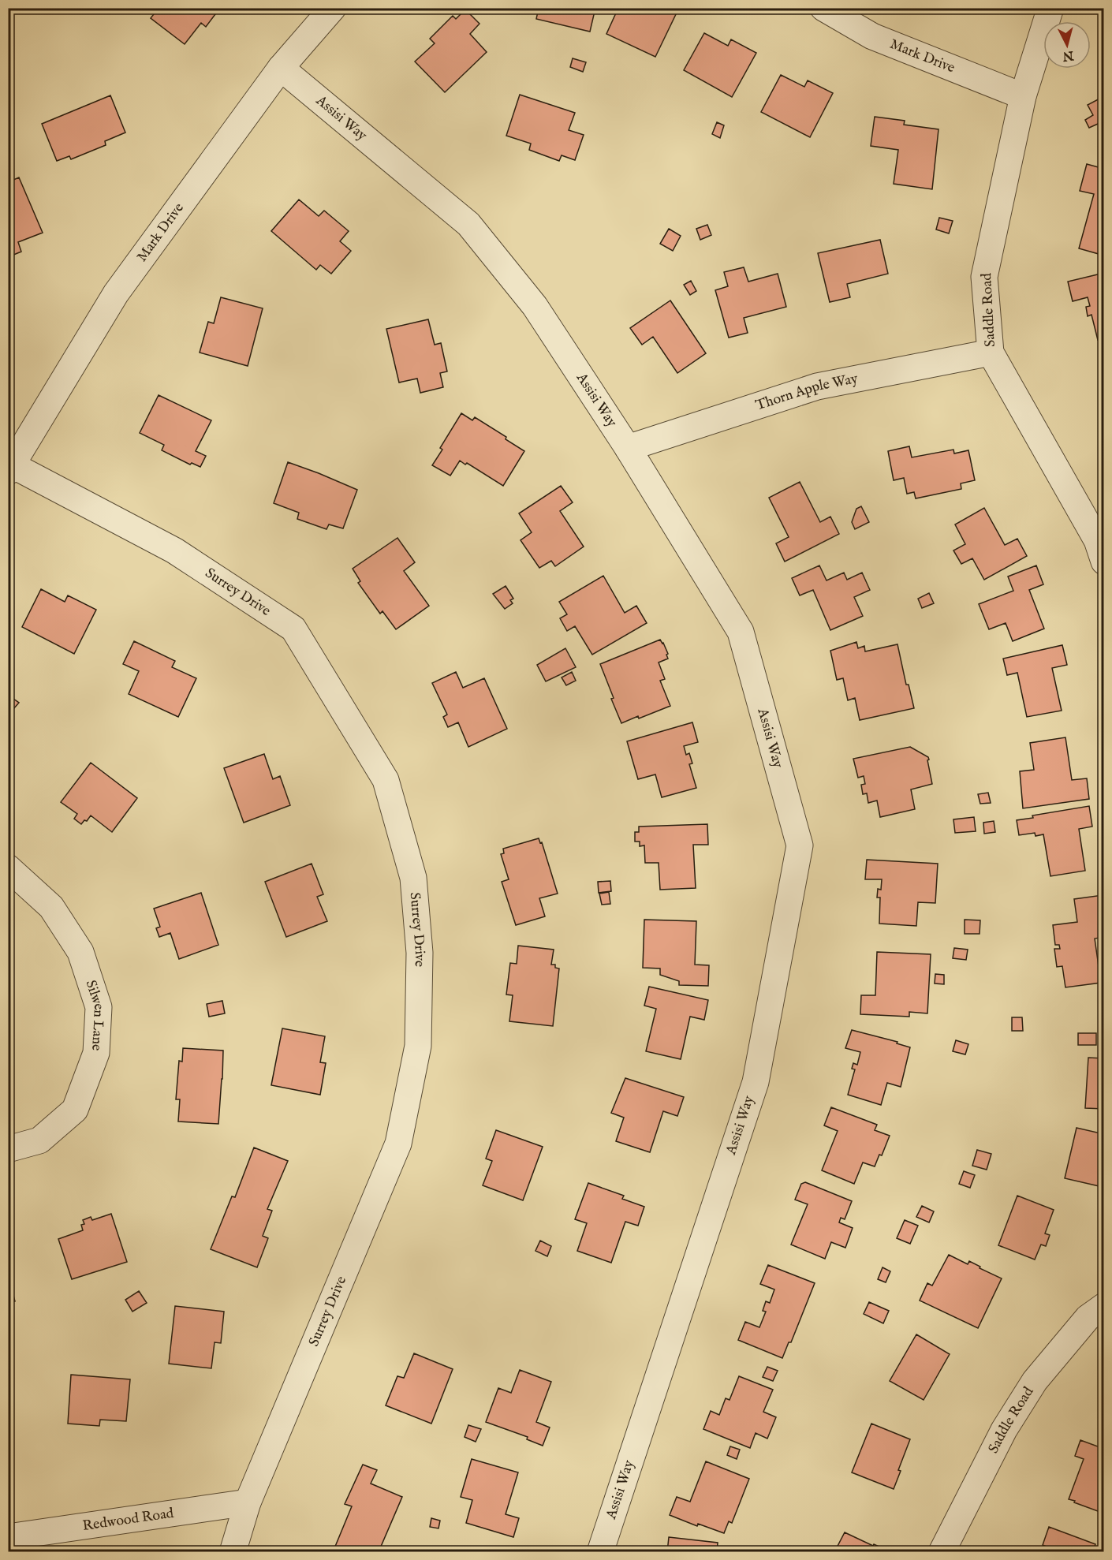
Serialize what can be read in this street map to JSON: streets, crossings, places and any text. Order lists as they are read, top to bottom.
{
  "streets": {
    "street": [
      "Mark Drive",
      "Assisi Way",
      "Saddle Road",
      "Thorn Apple Way",
      "Surrey Drive",
      "Silwen Lane",
      "Redwood Road"
    ]
  },
  "crossings": [
    ["Mark Drive", "Assisi Way"],
    ["Mark Drive", "Saddle Road"],
    ["Mark Drive", "Surrey Drive"],
    ["Assisi Way", "Thorn Apple Way"],
    ["Saddle Road", "Thorn Apple Way"],
    ["Surrey Drive", "Redwood Road"]
  ],
  "north": "bottom"
}
